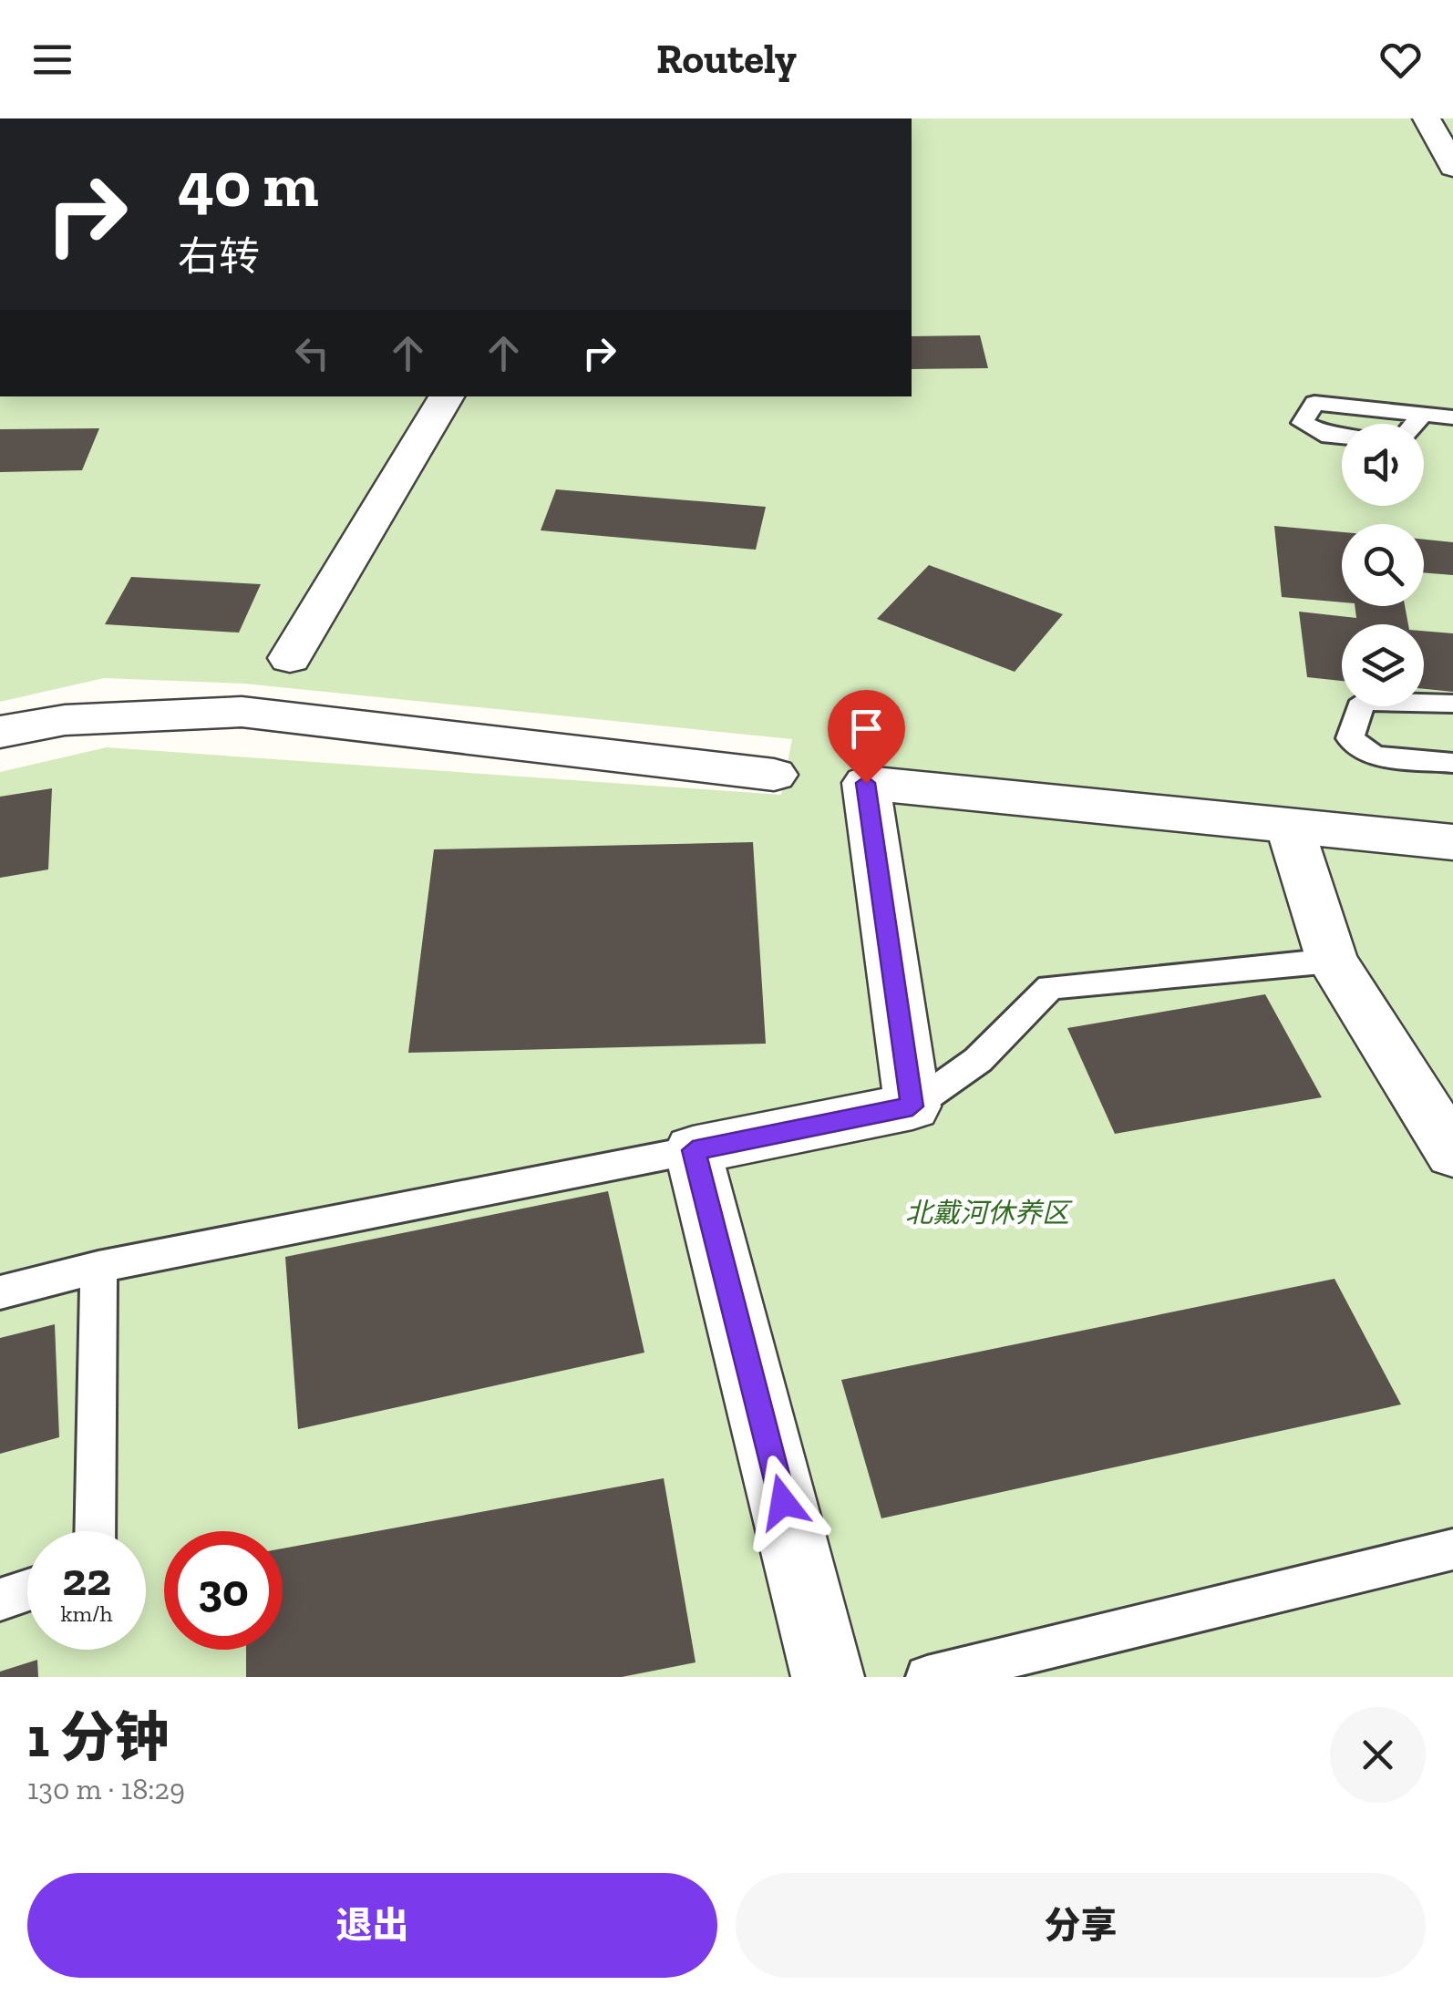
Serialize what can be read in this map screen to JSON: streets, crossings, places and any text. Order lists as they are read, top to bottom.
{
  "parks": ["北戴河休养区"],
  "page": {
    "header": "Routely",
    "turn": ["40 m", "右转"],
    "speed": "22 km/h",
    "limit": "30",
    "heading": ["1 分钟", "130 m · 18:29"],
    "buttons": ["退出", "分享"]
  }
}
